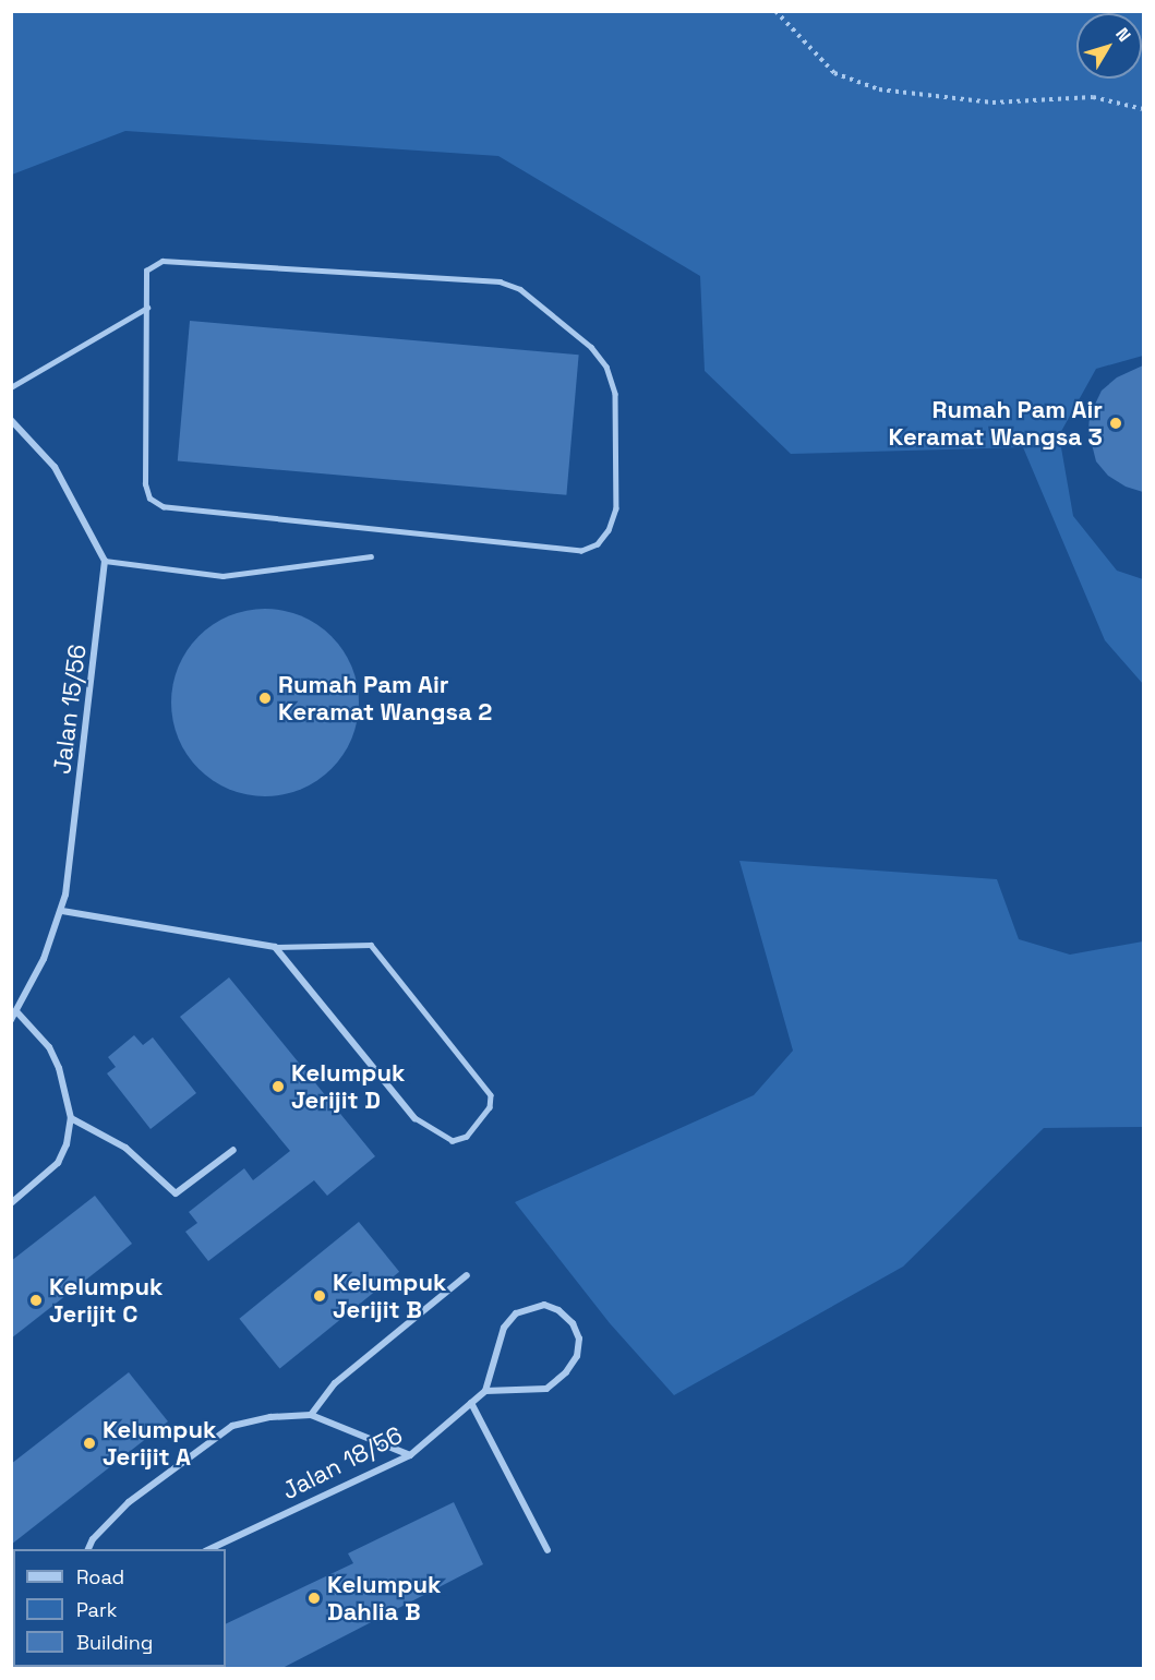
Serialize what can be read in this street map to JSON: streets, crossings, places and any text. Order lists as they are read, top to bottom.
{
  "streets": {
    "street": ["Jalan 15/56", "Jalan 18/56"]
  },
  "places": [
    "Rumah Pam Air Keramat Wangsa 3",
    "Rumah Pam Air Keramat Wangsa 2",
    "Kelumpuk Jerijit D",
    "Kelumpuk Jerijit B",
    "Kelumpuk Jerijit C",
    "Kelumpuk Jerijit A",
    "Kelumpuk Dahlia B"
  ],
  "legend": ["Road", "Park", "Building"],
  "north": "top right"
}
